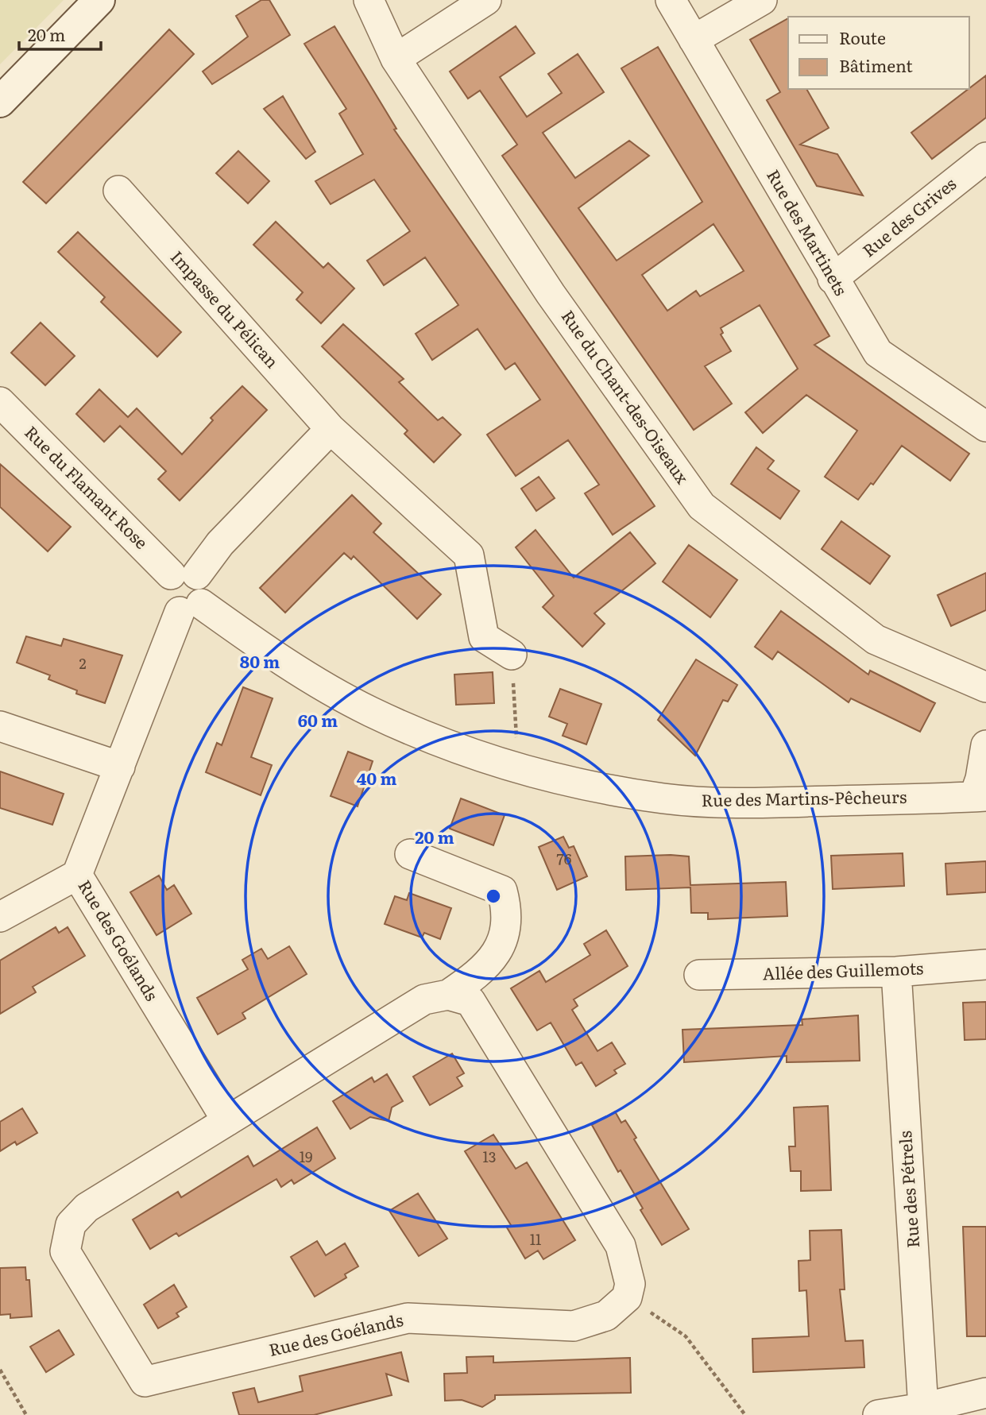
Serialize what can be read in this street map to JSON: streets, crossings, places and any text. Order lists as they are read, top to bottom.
{
  "streets": {
    "street": [
      "Rue des Grives",
      "Rue des Martinets",
      "Impasse du Pélican",
      "Rue du Chant-des-Oiseaux",
      "Rue du Flamant Rose",
      "Rue des Martins-Pêcheurs",
      "Rue des Goélands",
      "Allée des Guillemots",
      "Rue des Pétrels"
    ]
  },
  "crossings": [
    ["Rue des Grives", "Rue des Martinets"],
    ["Rue du Flamant Rose", "Rue des Martins-Pêcheurs"],
    ["Rue du Flamant Rose", "Rue des Goélands"],
    ["Rue des Martins-Pêcheurs", "Rue des Goélands"],
    ["Allée des Guillemots", "Rue des Pétrels"]
  ],
  "house_numbers": [
    "2",
    "76",
    "19",
    "13",
    "11"
  ],
  "legend": ["Route", "Bâtiment"],
  "scale_bar": "20 m",
  "rings": [
    "80 m",
    "60 m",
    "40 m",
    "20 m"
  ]
}
